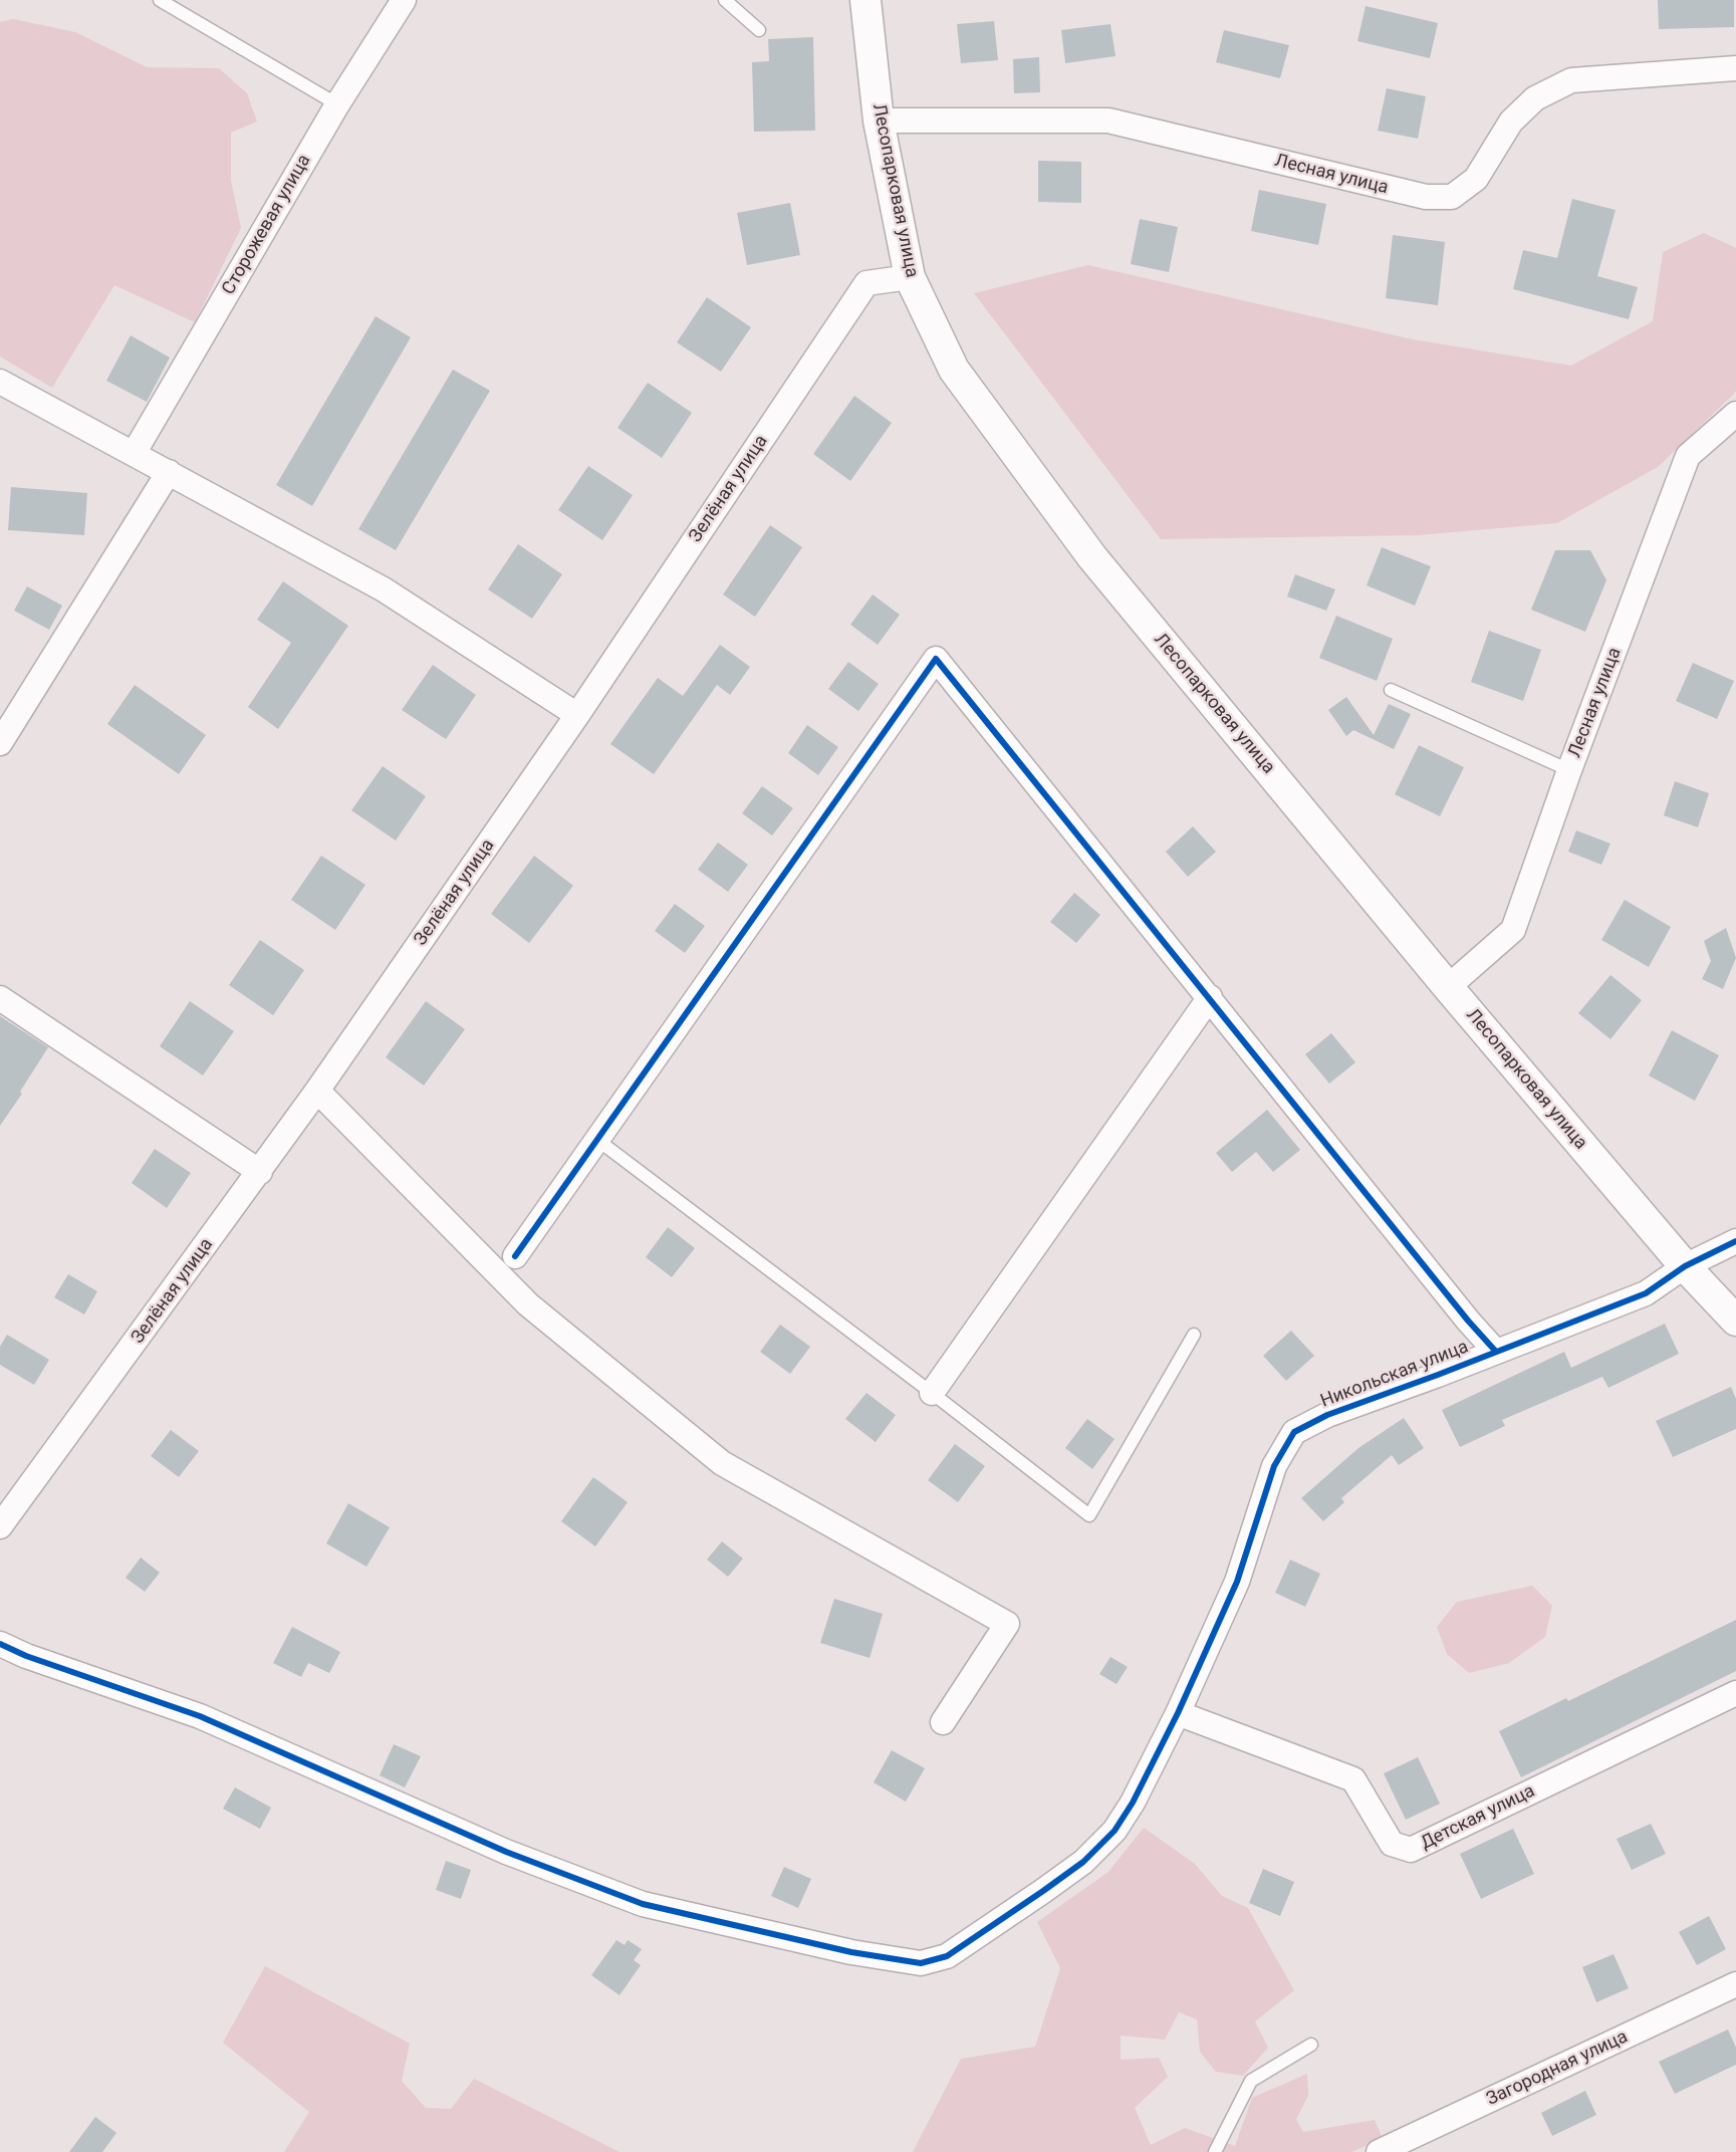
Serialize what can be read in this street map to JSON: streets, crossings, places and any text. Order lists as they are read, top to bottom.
{
  "streets": {
    "street": [
      "Лесная улица",
      "Лесопарковая улица",
      "Сторожевая улица",
      "Зелёная улица",
      "Никольская улица",
      "Детская улица",
      "Загородная улица"
    ]
  },
  "crossings": [
    ["Лесная улица", "Лесопарковая улица"],
    ["Лесопарковая улица", "Зелёная улица"],
    ["Лесопарковая улица", "Никольская улица"],
    ["Никольская улица", "Детская улица"]
  ]
}
